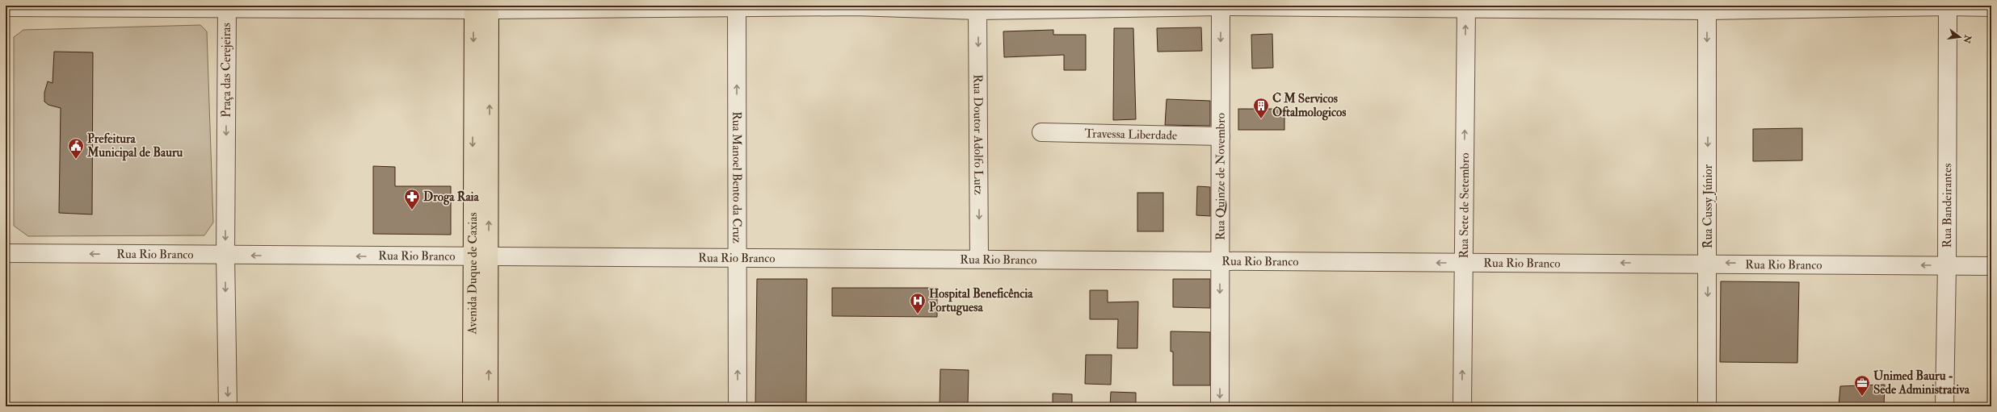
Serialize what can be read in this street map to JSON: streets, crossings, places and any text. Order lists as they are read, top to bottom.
{
  "streets": {
    "main road": ["Avenida Duque de Caxias"],
    "street": [
      "Praça das Cerejeiras",
      "Travessa Liberdade",
      "Rua Doutor Adolfo Lutz",
      "Rua Manoel Bento da Cruz",
      "Rua Quinze de Novembro",
      "Rua Sete de Setembro",
      "Rua Cussy Júnior",
      "Rua Bandeirantes",
      "Rua Rio Branco"
    ]
  },
  "crossings": [
    ["Praça das Cerejeiras", "Rua Rio Branco"],
    ["Travessa Liberdade", "Rua Quinze de Novembro"],
    ["Rua Doutor Adolfo Lutz", "Rua Rio Branco"],
    ["Rua Manoel Bento da Cruz", "Rua Rio Branco"],
    ["Rua Quinze de Novembro", "Rua Rio Branco"],
    ["Rua Sete de Setembro", "Rua Rio Branco"],
    ["Rua Cussy Júnior", "Rua Rio Branco"],
    ["Rua Bandeirantes", "Rua Rio Branco"],
    ["Rua Rio Branco", "Avenida Duque de Caxias"]
  ],
  "one_way": [
    "Praça das Cerejeiras",
    "Rua Doutor Adolfo Lutz",
    "Rua Manoel Bento da Cruz",
    "Rua Quinze de Novembro",
    "Rua Sete de Setembro",
    "Rua Cussy Júnior",
    "Rua Rio Branco"
  ],
  "places": {
    "building": ["C M Servicos Oftalmologicos"],
    "public building": ["Prefeitura Municipal de Bauru"],
    "pharmacy": ["Droga Raia"],
    "hospital": ["Hospital Beneficência Portuguesa"],
    "office": ["Unimed Bauru - Sede Administrativa"]
  },
  "north": "right"
}
